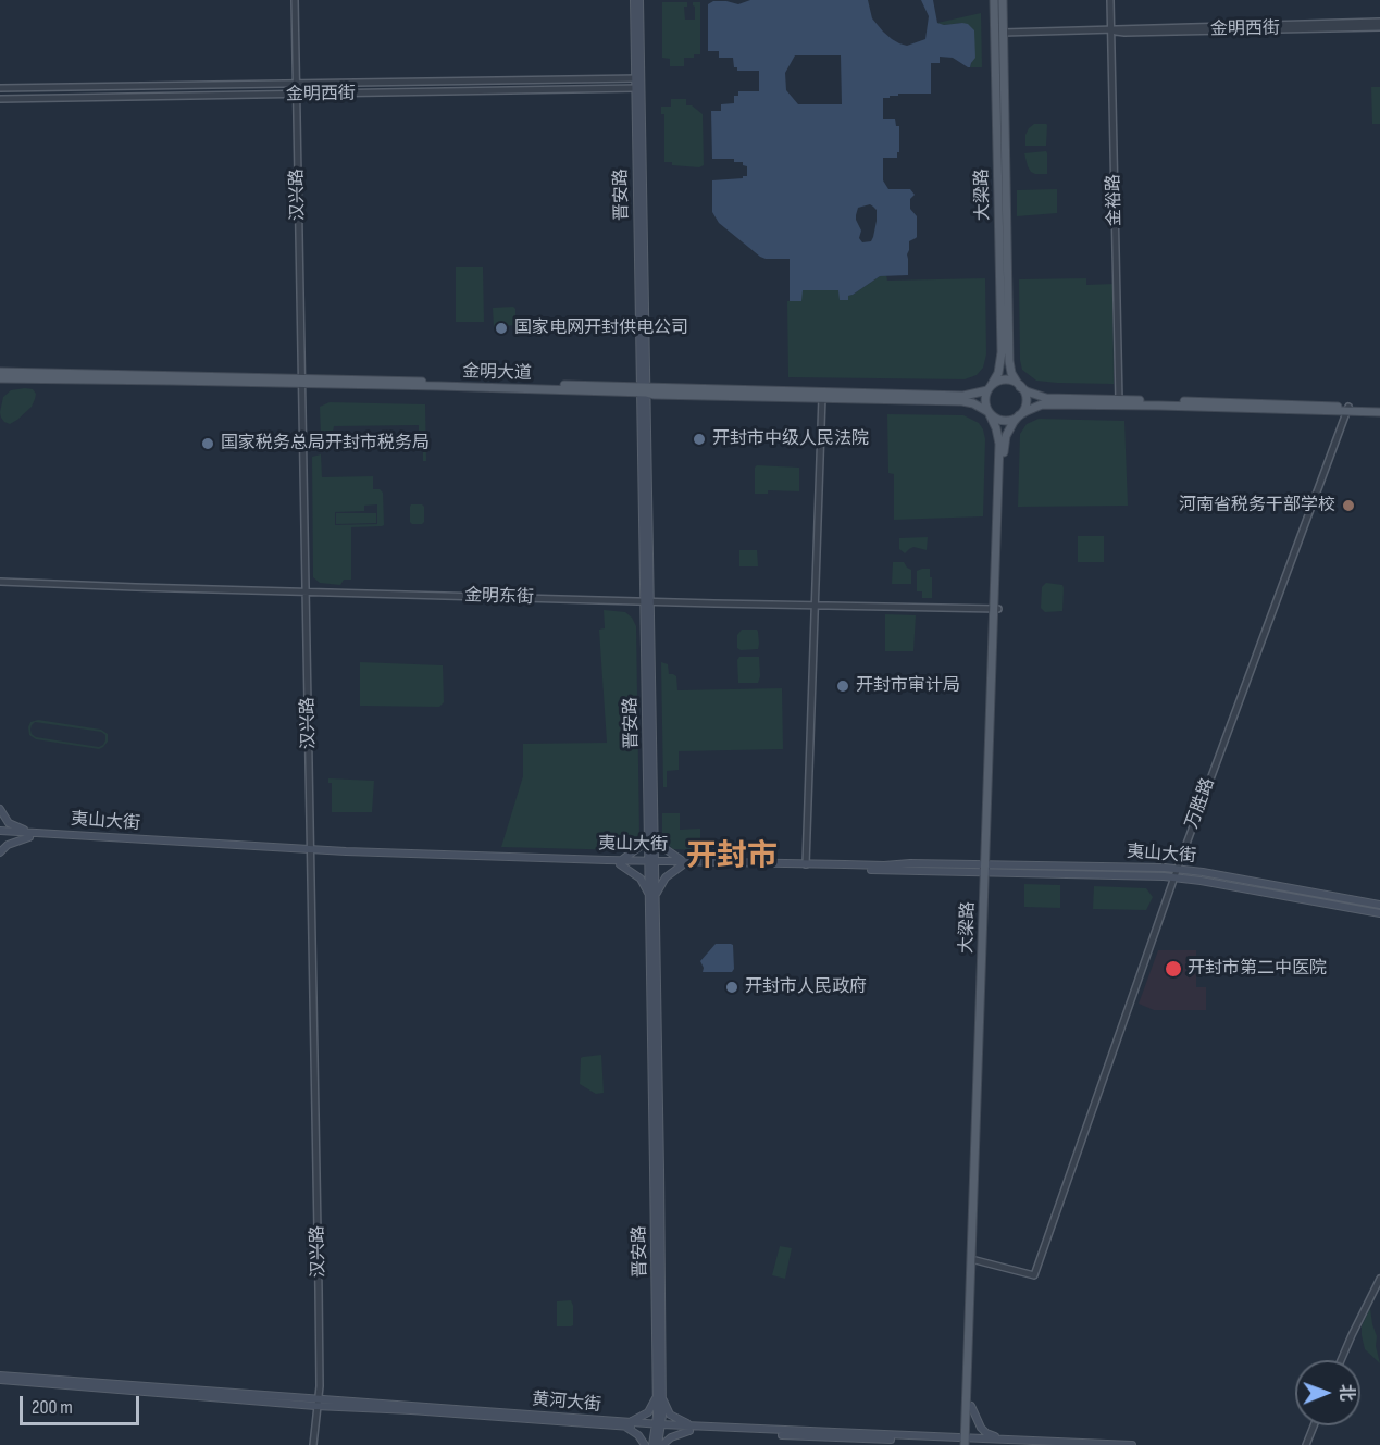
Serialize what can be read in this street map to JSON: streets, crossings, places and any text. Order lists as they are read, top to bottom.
{
  "streets": {
    "main road": [
      "晋安路",
      "大梁路",
      "金明大道",
      "夷山大街",
      "黄河大街"
    ],
    "street": [
      "金明西街",
      "汉兴路",
      "金裕路",
      "金明东街",
      "万胜路"
    ]
  },
  "crossings": [
    ["金明西街", "汉兴路"],
    ["金明西街", "晋安路"],
    ["金明西街", "大梁路"],
    ["金明西街", "金裕路"],
    ["汉兴路", "金明大道"],
    ["汉兴路", "金明东街"],
    ["汉兴路", "夷山大街"],
    ["汉兴路", "黄河大街"],
    ["晋安路", "金明大道"],
    ["晋安路", "金明东街"],
    ["晋安路", "夷山大街"],
    ["晋安路", "黄河大街"],
    ["大梁路", "金明大道"],
    ["大梁路", "金明东街"],
    ["大梁路", "万胜路"],
    ["大梁路", "夷山大街"],
    ["大梁路", "黄河大街"],
    ["万胜路", "夷山大街"]
  ],
  "districts": ["开封市"],
  "places": [
    "国家电网开封供电公司",
    "开封市中级人民法院",
    "国家税务总局开封市税务局",
    "河南省税务干部学校",
    "开封市审计局",
    "开封市第二中医院",
    "开封市人民政府"
  ],
  "scale_bar": "200 m",
  "north": "right"
}
